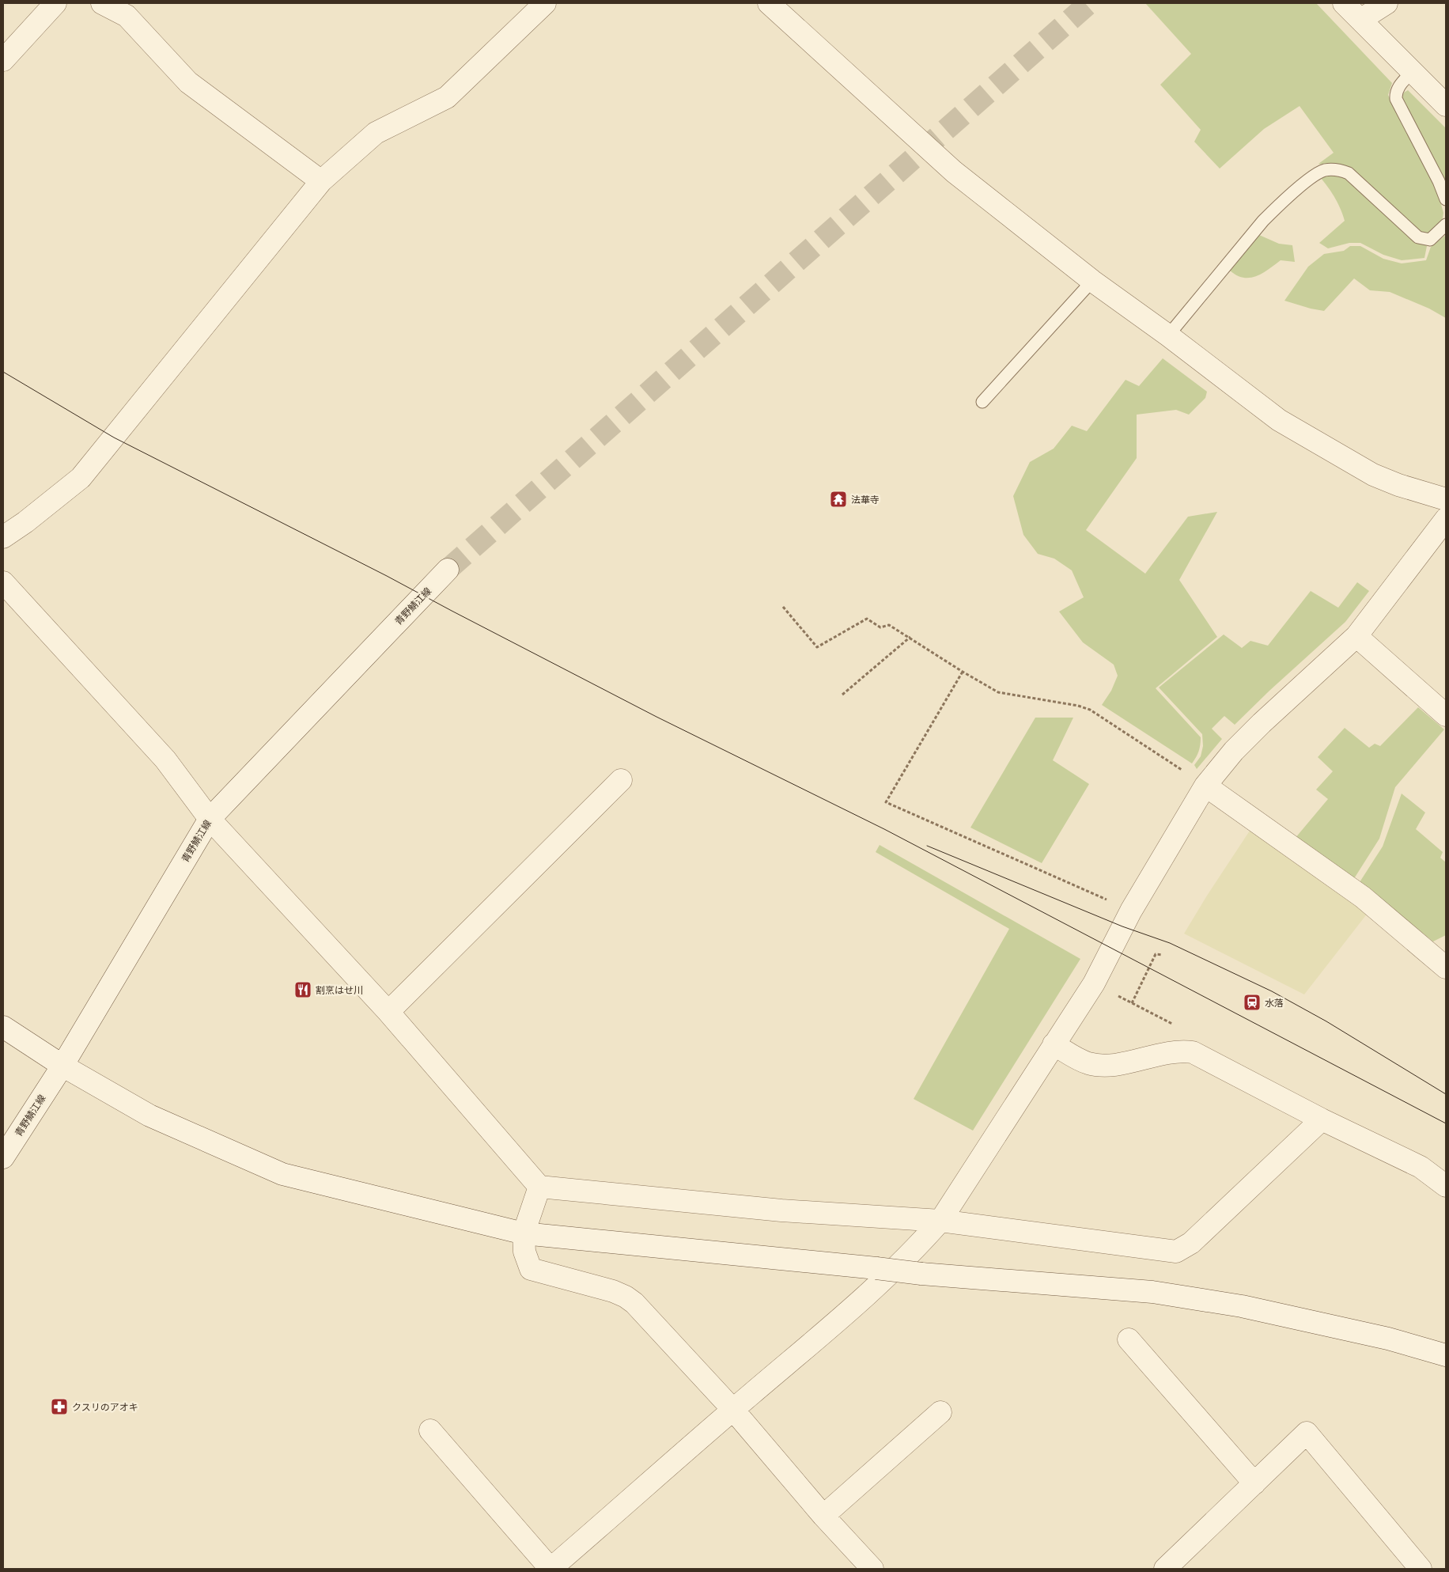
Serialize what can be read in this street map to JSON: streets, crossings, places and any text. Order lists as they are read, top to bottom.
{
  "streets": {
    "street": ["青野鯖江線"]
  },
  "places": {
    "temple": ["法華寺"],
    "restaurant": ["割烹はせ川"],
    "station": ["水落"],
    "pharmacy": ["クスリのアオキ"]
  }
}
